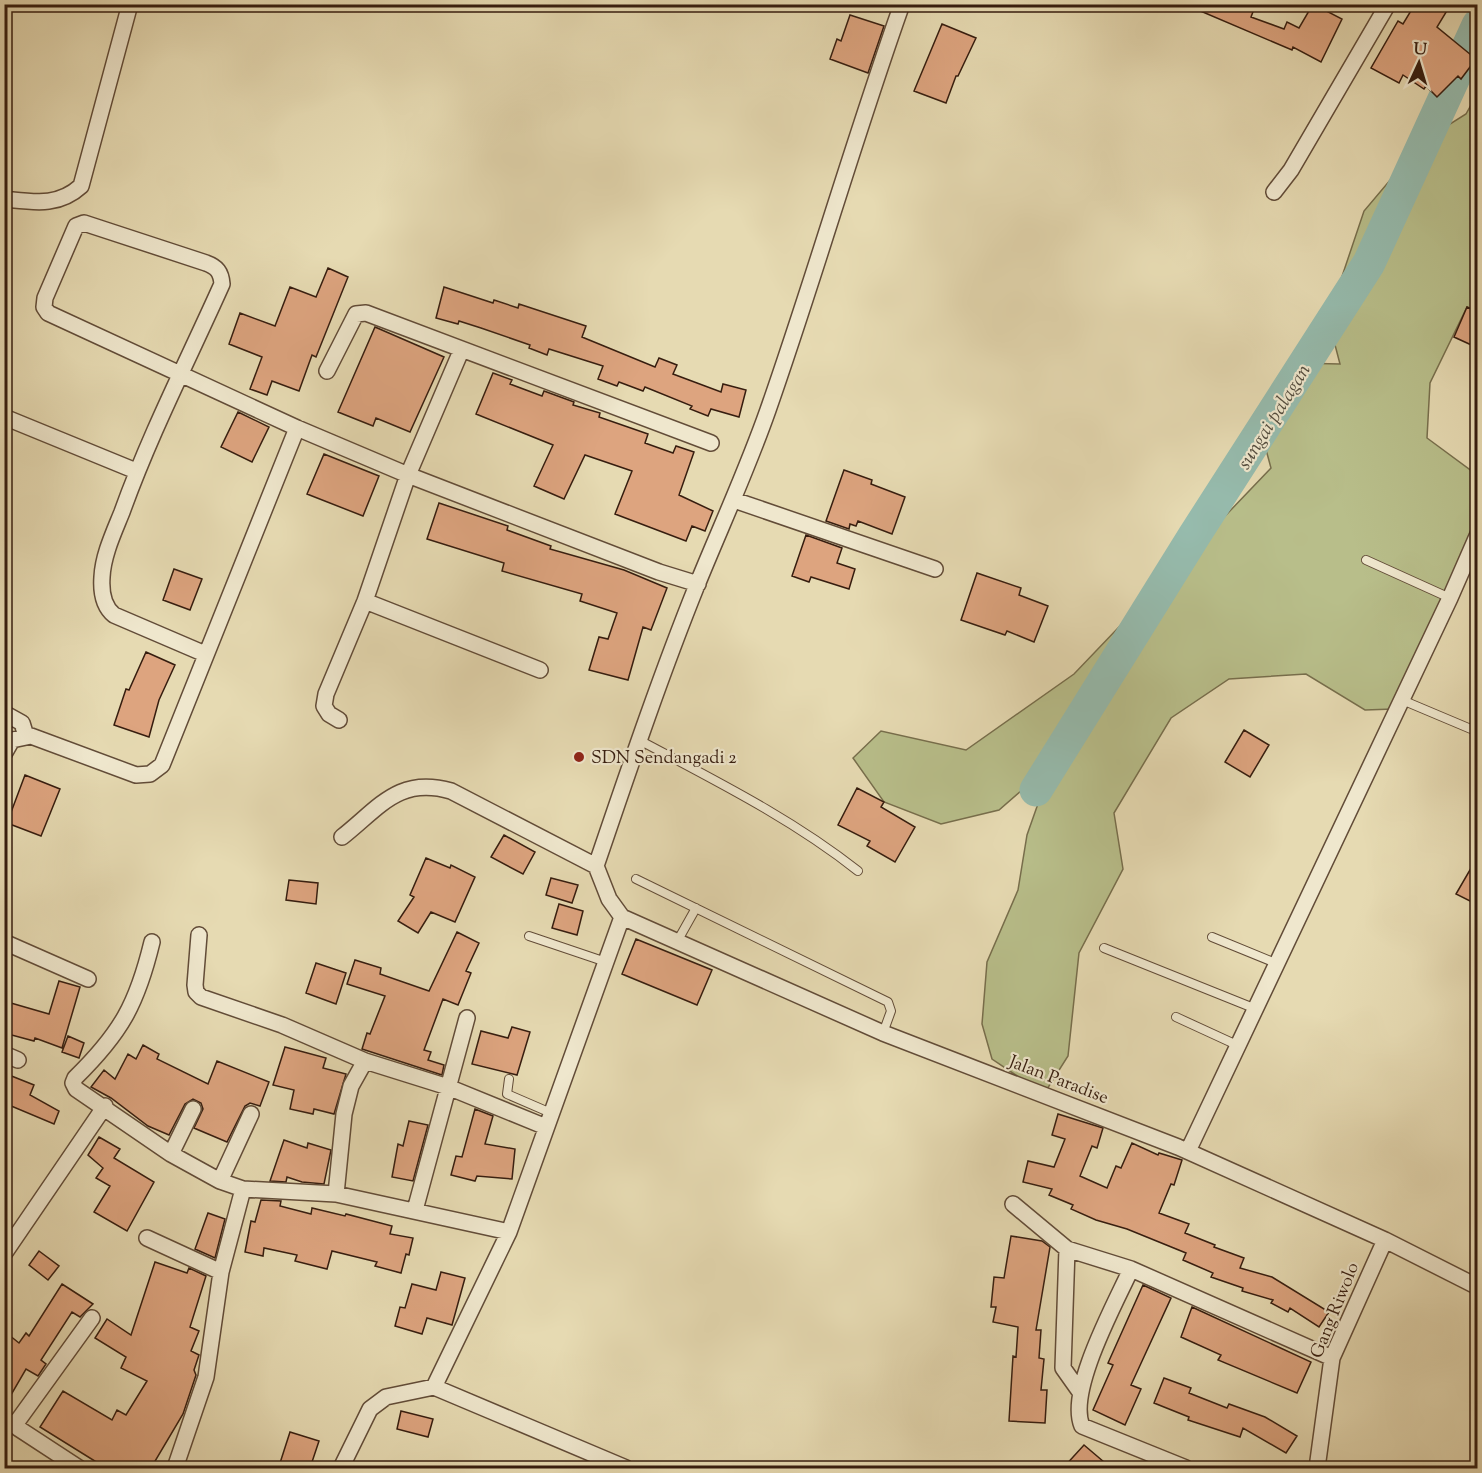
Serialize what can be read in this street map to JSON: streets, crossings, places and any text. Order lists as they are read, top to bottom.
{
  "streets": {
    "street": ["Jalan Paradise", "Gang Riwolo"]
  },
  "crossings": [
    ["Jalan Paradise", "Gang Riwolo"]
  ],
  "water": ["sungai palagan"],
  "places": ["SDN Sendangadi 2"],
  "north": "top"
}
